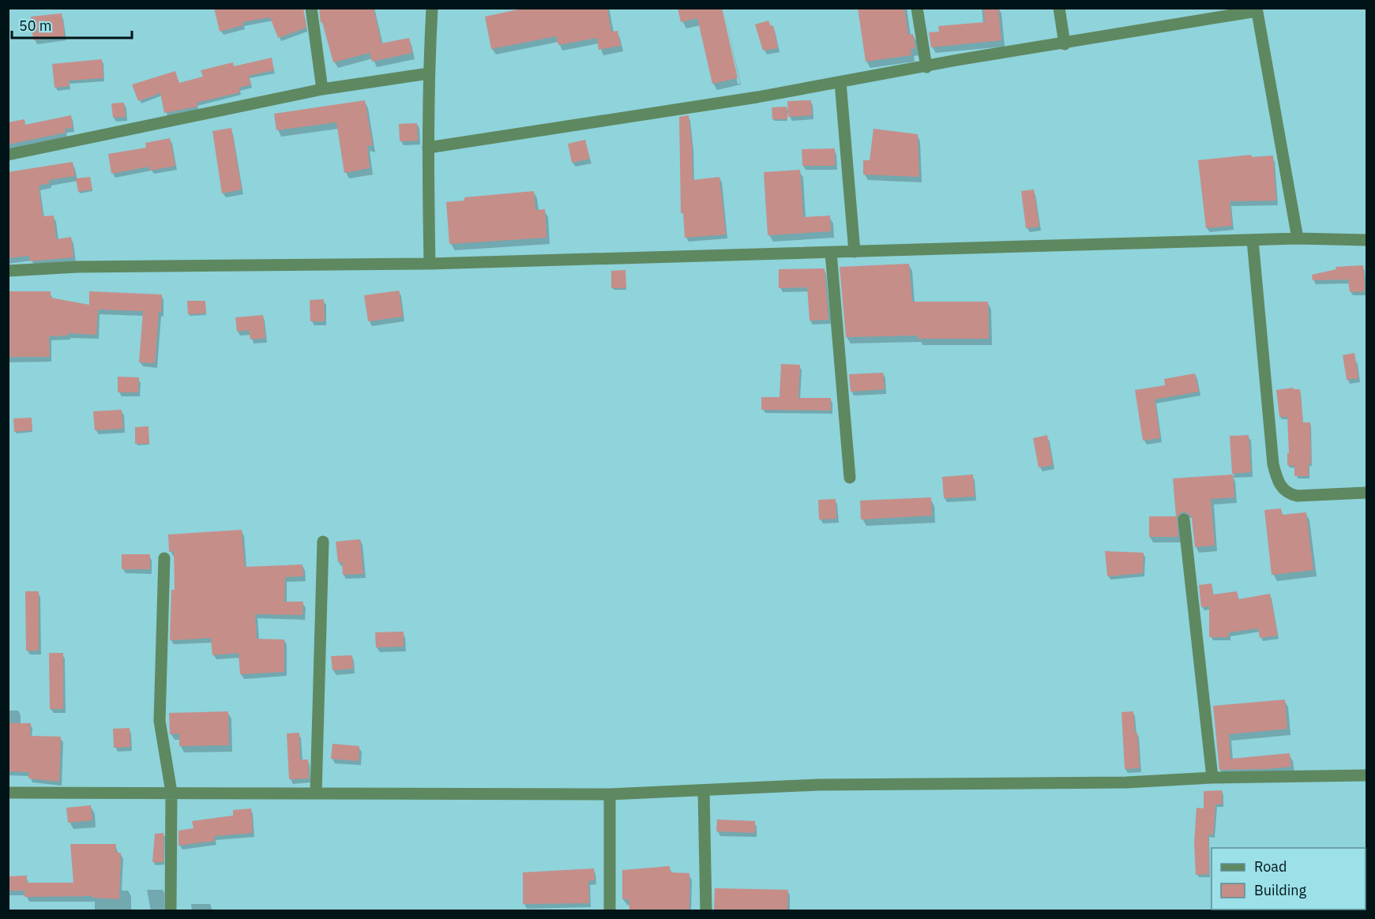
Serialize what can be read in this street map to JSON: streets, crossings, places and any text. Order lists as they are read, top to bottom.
{
  "legend": ["Road", "Building"],
  "scale_bar": "50 m"
}
